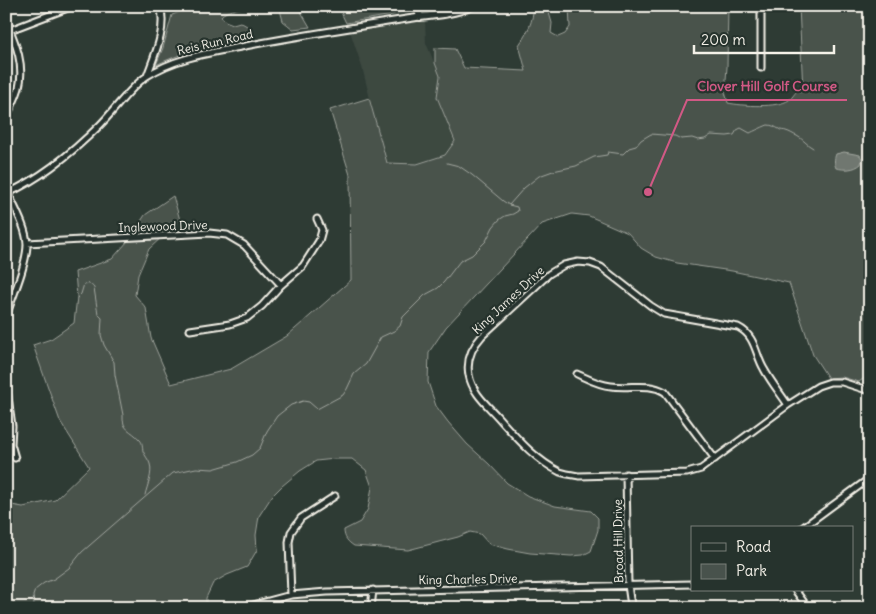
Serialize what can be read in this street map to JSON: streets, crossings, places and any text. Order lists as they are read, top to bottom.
{
  "streets": {
    "main road": ["Reis Run Road"],
    "street": [
      "Inglewood Drive",
      "King James Drive",
      "Broad Hill Drive",
      "King Charles Drive"
    ]
  },
  "crossings": [
    ["King James Drive", "Broad Hill Drive"],
    ["Broad Hill Drive", "King Charles Drive"]
  ],
  "places": ["Clover Hill Golf Course"],
  "legend": ["Road", "Park"],
  "scale_bar": "200 m"
}
